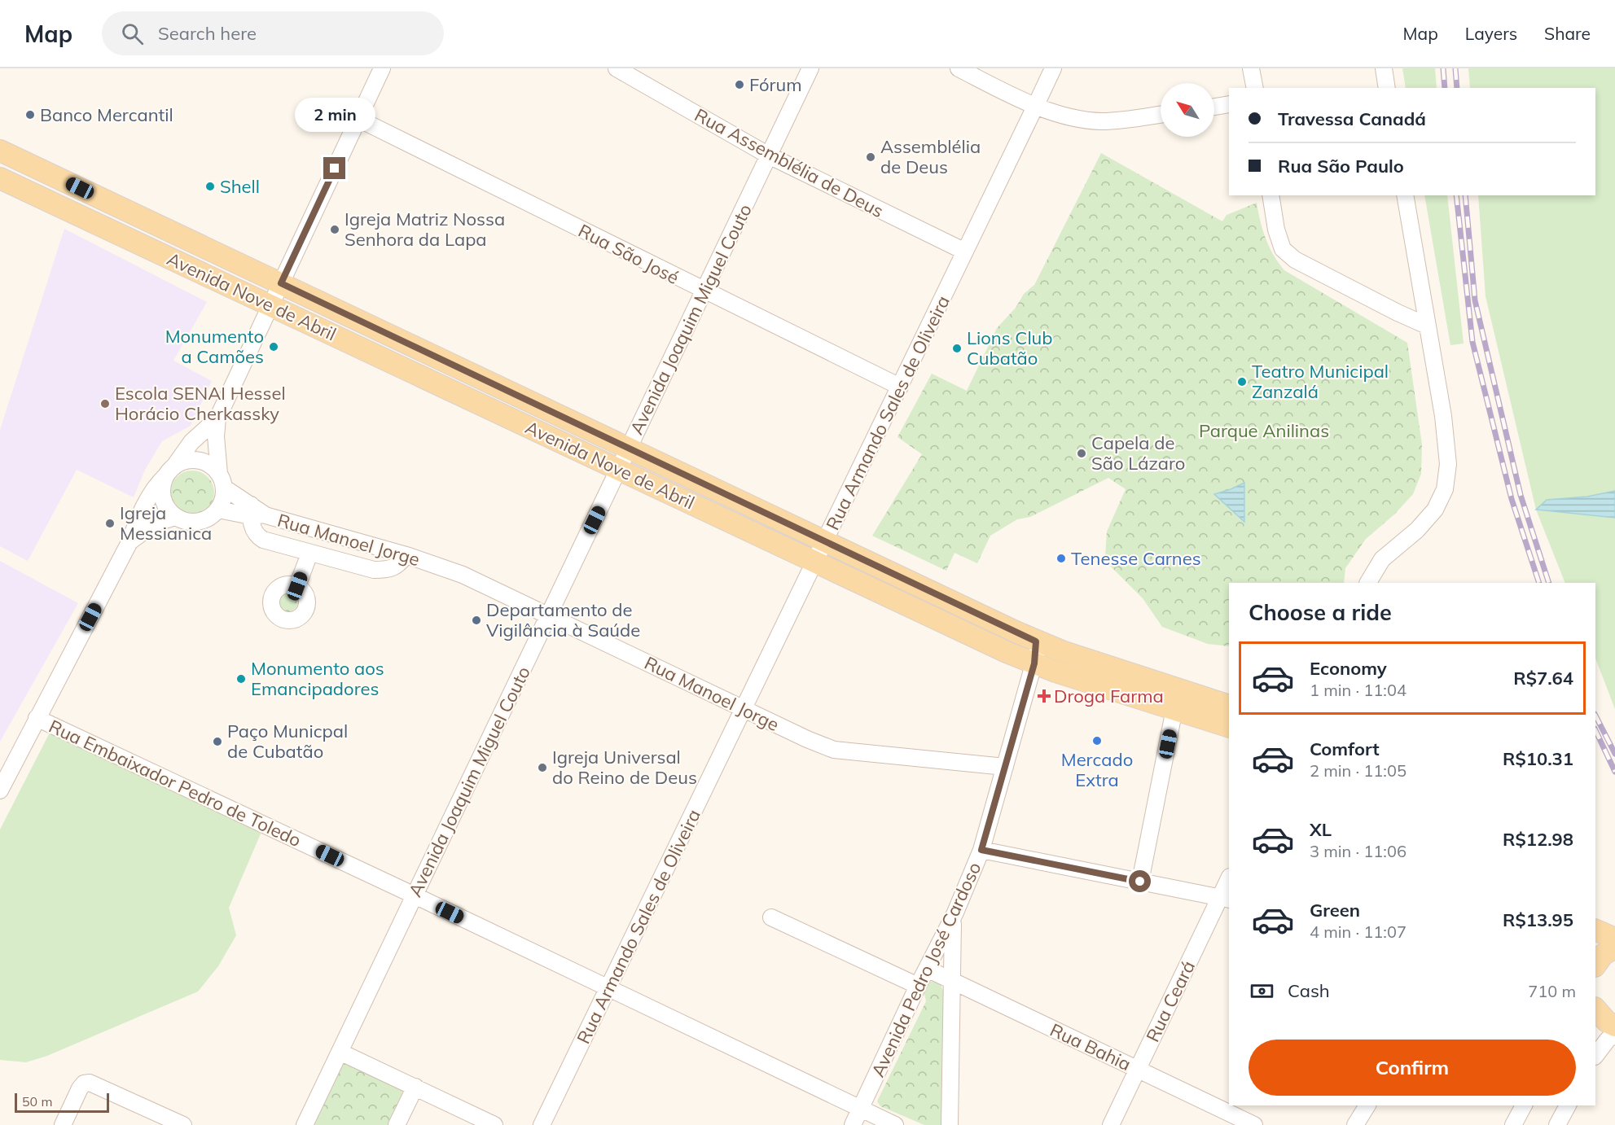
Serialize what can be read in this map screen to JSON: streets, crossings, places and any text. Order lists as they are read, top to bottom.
{
  "streets": {
    "main road": ["Avenida Nove de Abril"],
    "street": [
      "Rua Assemblélia de Deus",
      "Rua São José",
      "Avenida Joaquim Miguel Couto",
      "Rua Armando Sales de Oliveira",
      "Rua Manoel Jorge",
      "Rua Embaixador Pedro de Toledo",
      "Avenida Pedro José Cardoso",
      "Rua Ceará",
      "Rua Bahia"
    ]
  },
  "crossings": [
    ["Rua Assemblélia de Deus", "Avenida Joaquim Miguel Couto"],
    ["Rua Assemblélia de Deus", "Rua Armando Sales de Oliveira"],
    ["Rua São José", "Avenida Joaquim Miguel Couto"],
    ["Rua São José", "Rua Armando Sales de Oliveira"],
    ["Avenida Nove de Abril", "Avenida Joaquim Miguel Couto"],
    ["Avenida Nove de Abril", "Rua Armando Sales de Oliveira"],
    ["Avenida Nove de Abril", "Avenida Pedro José Cardoso"],
    ["Avenida Joaquim Miguel Couto", "Rua Manoel Jorge"],
    ["Avenida Joaquim Miguel Couto", "Rua Embaixador Pedro de Toledo"],
    ["Rua Armando Sales de Oliveira", "Rua Manoel Jorge"],
    ["Rua Armando Sales de Oliveira", "Rua Embaixador Pedro de Toledo"],
    ["Rua Manoel Jorge", "Avenida Pedro José Cardoso"],
    ["Rua Embaixador Pedro de Toledo", "Avenida Pedro José Cardoso"],
    ["Avenida Pedro José Cardoso", "Rua Bahia"],
    ["Rua Ceará", "Rua Bahia"]
  ],
  "parks": ["Parque Anilinas"],
  "places": {
    "other": [
      "Fórum",
      "Banco Mercantil",
      "Assemblélia de Deus",
      "Shell",
      "Igreja Matriz Nossa Senhora da Lapa",
      "Monumento a Camões",
      "Lions Club Cubatão",
      "Teatro Municipal Zanzalá",
      "Escola SENAI Hessel Horácio Cherkassky",
      "Capela de São Lázaro",
      "Igreja Messianica",
      "Tenesse Carnes",
      "Departamento de Vigilância à Saúde",
      "Monumento aos Emancipadores",
      "Mercado Extra",
      "Paço Municpal de Cubatão",
      "Igreja Universal do Reino de Deus"
    ],
    "health": ["Droga Farma"]
  },
  "scale_bar": "50 m",
  "north": "top left",
  "page": {
    "header": "Map",
    "search": "Search here",
    "nav": ["Map", "Layers", "Share"],
    "banner": ["Travessa Canadá", "Rua São Paulo"],
    "bubble": "2 min",
    "heading": "Choose a ride",
    "list": [
      {
        "name": "Economy",
        "note": "1 min · 11:04",
        "value": "R$7.64"
      },
      {
        "name": "Comfort",
        "note": "2 min · 11:05",
        "value": "R$10.31"
      },
      {
        "name": "XL",
        "note": "3 min · 11:06",
        "value": "R$12.98"
      },
      {
        "name": "Green",
        "note": "4 min · 11:07",
        "value": "R$13.95"
      }
    ],
    "pay": ["Cash", "710 m"],
    "buttons": "Confirm",
    "scale": "50 m"
  }
}
